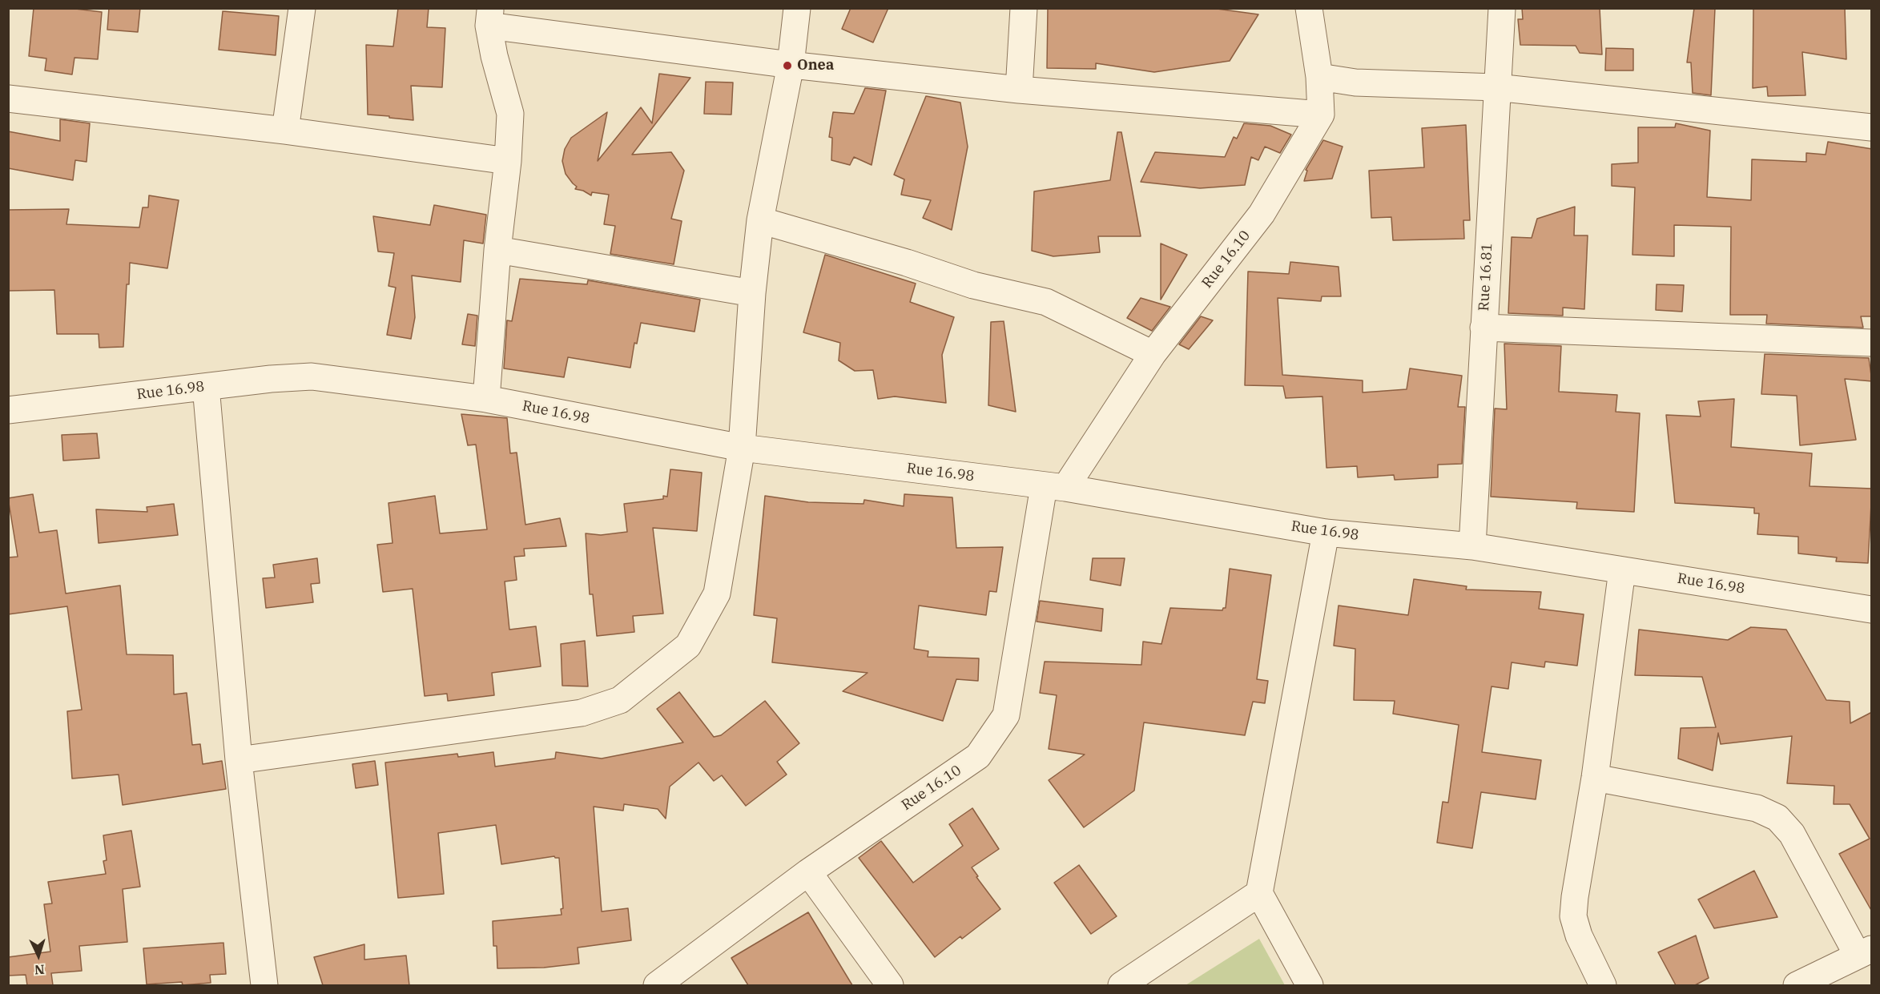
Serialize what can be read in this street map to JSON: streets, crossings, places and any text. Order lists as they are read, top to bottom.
{
  "streets": {
    "street": ["Rue 16.10", "Rue 16.81", "Rue 16.98"]
  },
  "crossings": [
    ["Rue 16.10", "Rue 16.98"],
    ["Rue 16.81", "Rue 16.98"]
  ],
  "places": ["Onea"],
  "north": "bottom"
}
